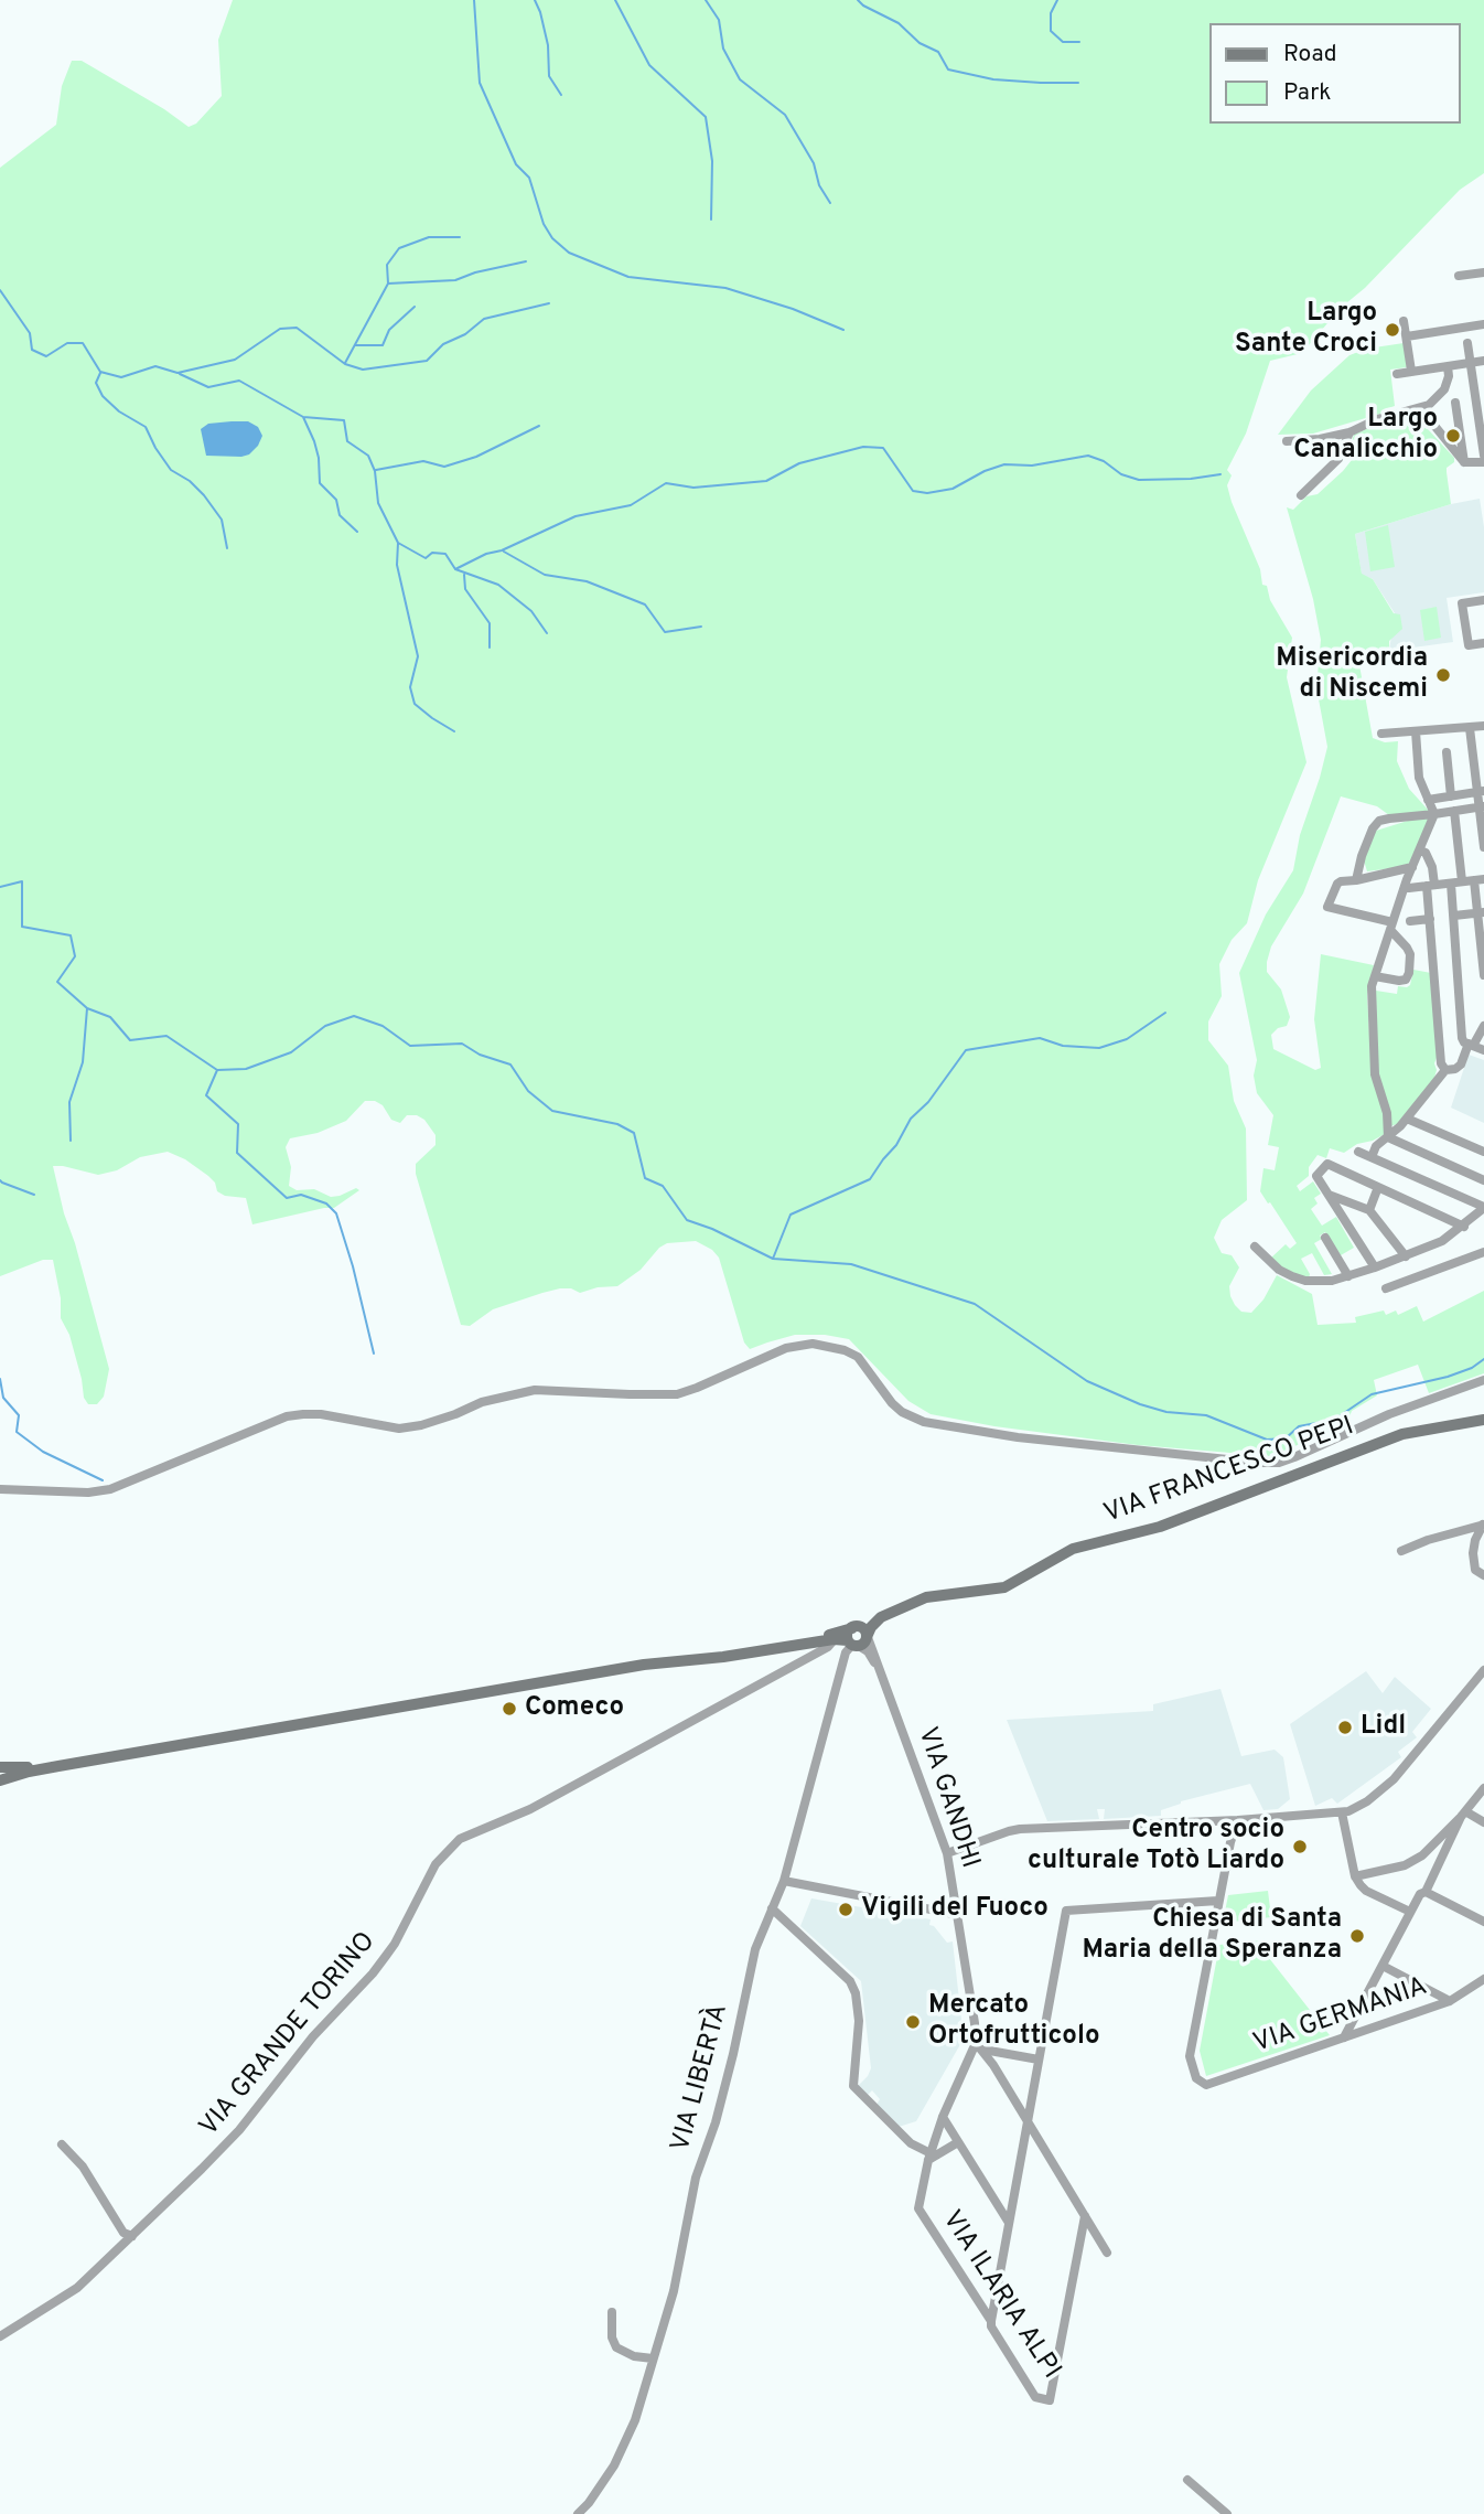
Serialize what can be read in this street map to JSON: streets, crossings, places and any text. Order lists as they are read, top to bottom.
{
  "streets": {
    "main road": ["VIA FRANCESCO PEPI"],
    "street": [
      "VIA GANDHI",
      "VIA GERMANIA",
      "VIA GRANDE TORINO",
      "VIA LIBERTÀ",
      "VIA ILARIA ALPI"
    ]
  },
  "crossings": [
    ["VIA FRANCESCO PEPI", "VIA GANDHI"],
    ["VIA FRANCESCO PEPI", "VIA GRANDE TORINO"],
    ["VIA FRANCESCO PEPI", "VIA LIBERTÀ"],
    ["VIA GANDHI", "VIA GRANDE TORINO"],
    ["VIA GANDHI", "VIA LIBERTÀ"],
    ["VIA GRANDE TORINO", "VIA LIBERTÀ"]
  ],
  "places": [
    "Largo Sante Croci",
    "Largo Canalicchio",
    "Misericordia di Niscemi",
    "Comeco",
    "Lidl",
    "Centro socio culturale Totò Liardo",
    "Vigili del Fuoco",
    "Chiesa di Santa Maria della Speranza",
    "Mercato Ortofrutticolo"
  ],
  "legend": ["Road", "Park"]
}
